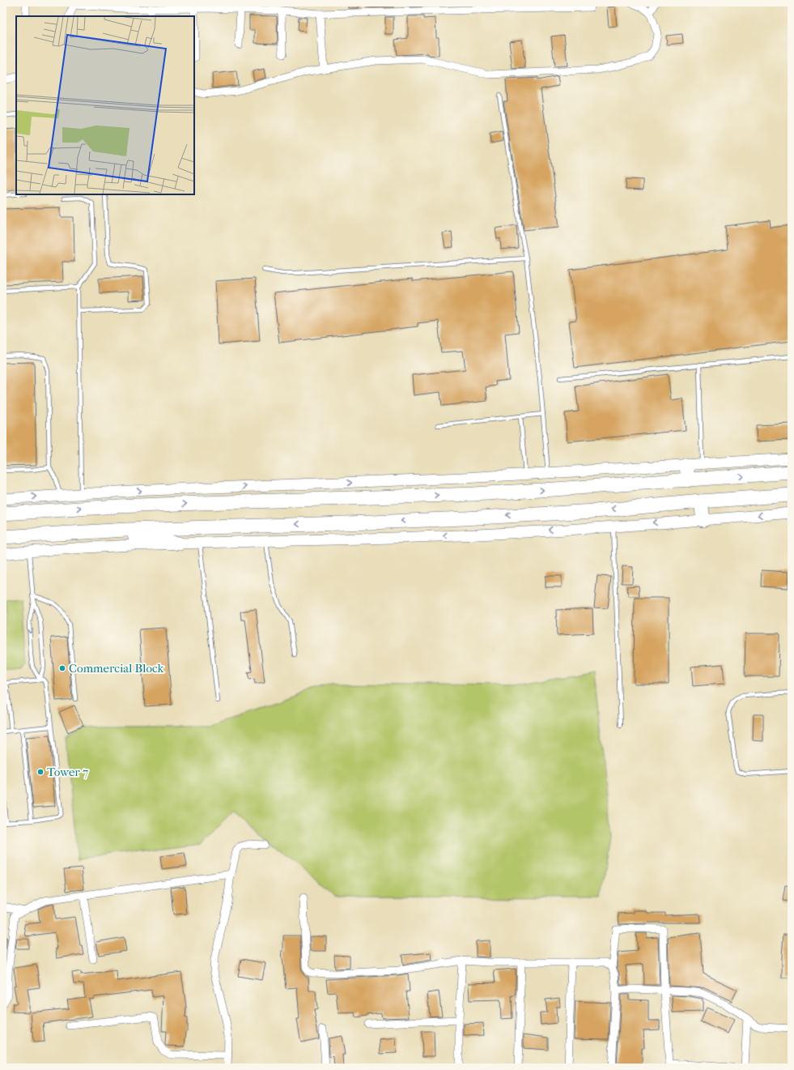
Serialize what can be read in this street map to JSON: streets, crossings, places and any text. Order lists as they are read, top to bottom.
{
  "places": ["Commercial Block", "Tower 7"]
}
